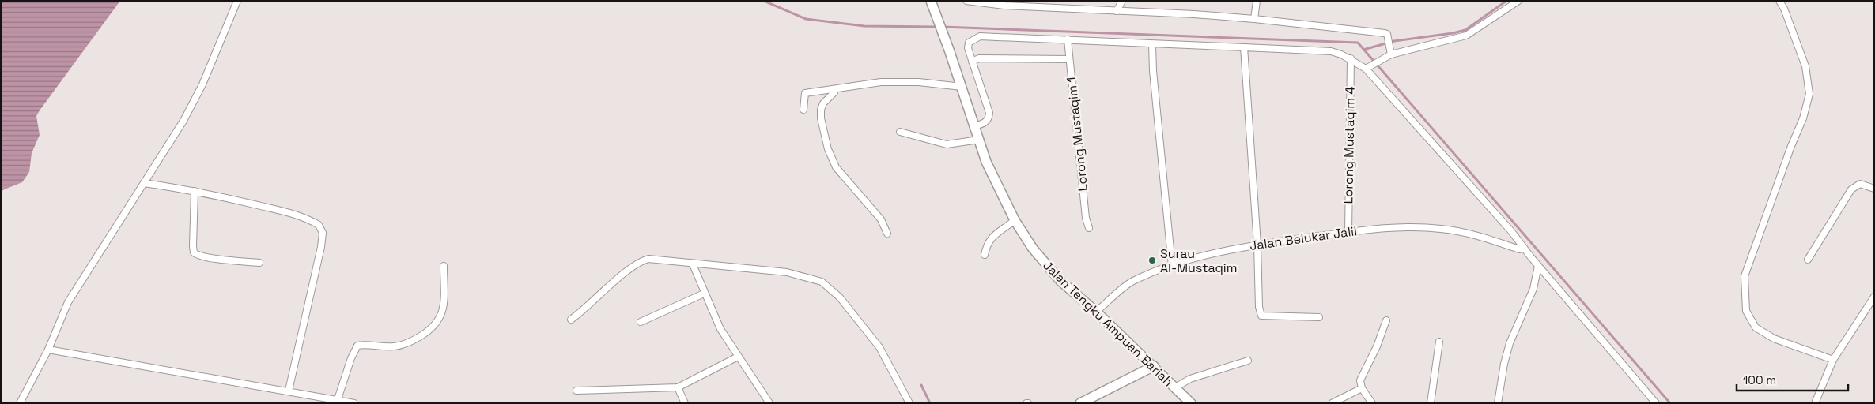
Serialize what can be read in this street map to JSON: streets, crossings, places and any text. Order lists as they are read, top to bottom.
{
  "streets": {
    "main road": ["Jalan Tengku Ampuan Bariah"],
    "street": ["Lorong Mustaqim 1", "Lorong Mustaqim 4", "Jalan Belukar Jalil"]
  },
  "crossings": [
    ["Lorong Mustaqim 4", "Jalan Belukar Jalil"],
    ["Jalan Belukar Jalil", "Jalan Tengku Ampuan Bariah"]
  ],
  "places": ["Surau Al-Mustaqim"],
  "scale_bar": "100 m"
}
